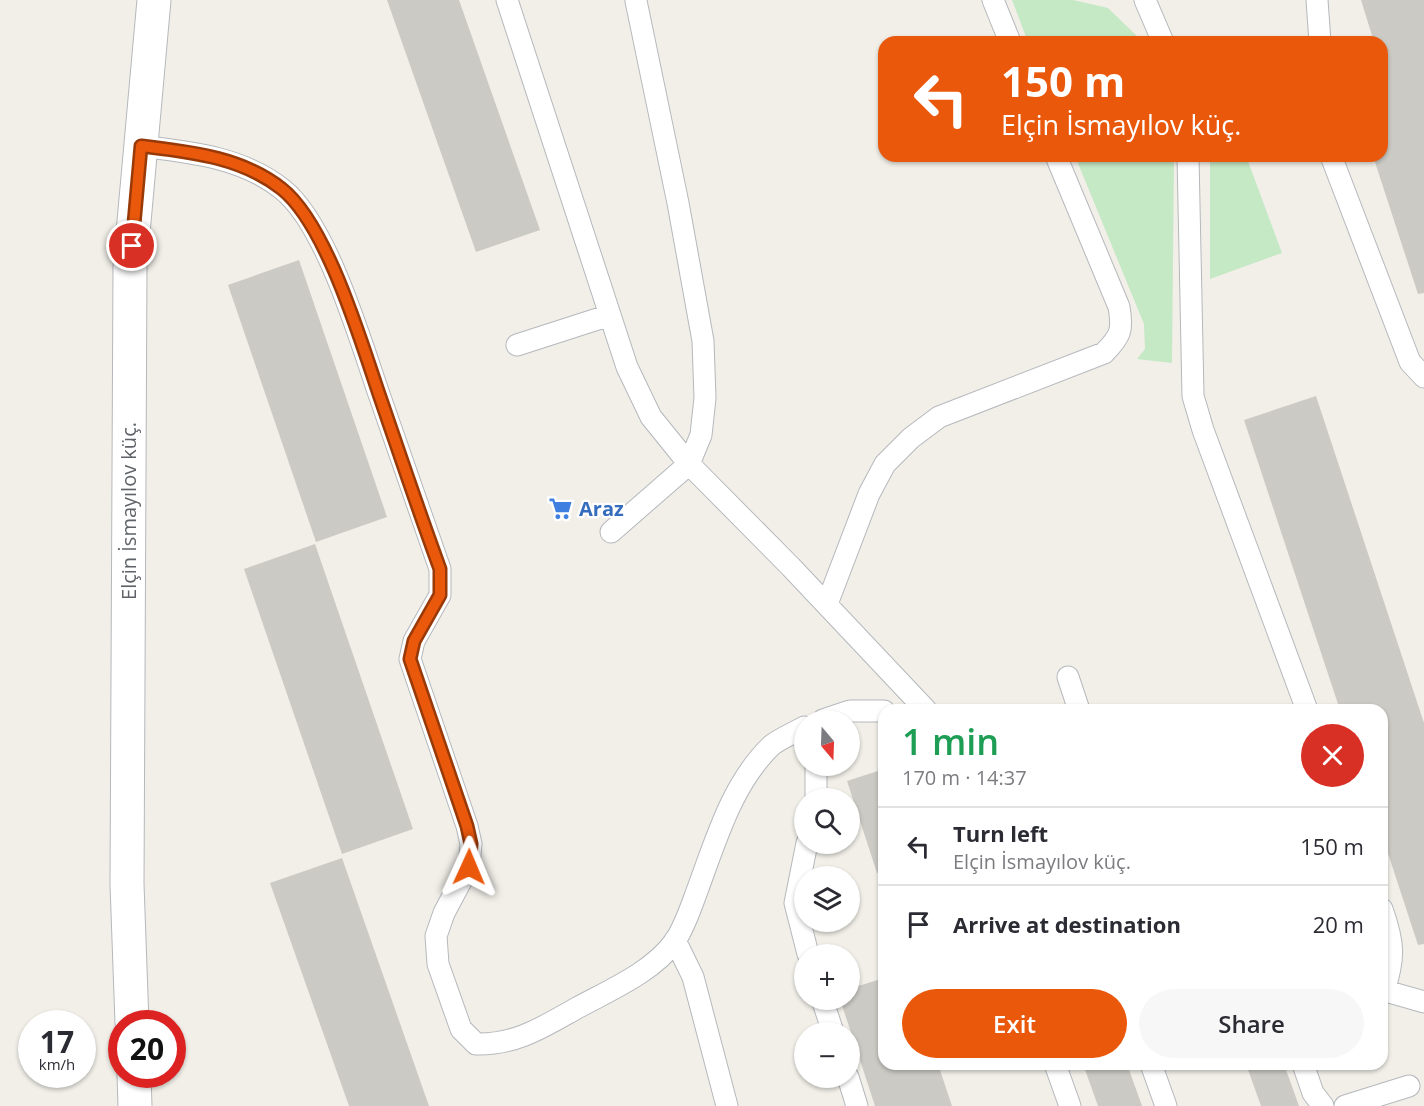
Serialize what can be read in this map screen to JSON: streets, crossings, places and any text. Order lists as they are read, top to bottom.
{
  "streets": {
    "street": ["Elçin İsmayılov küç."]
  },
  "places": {
    "supermarket": ["Araz"]
  },
  "north": "bottom",
  "page": {
    "turn": ["150 m", "Elçin İsmayılov küç."],
    "heading": ["1 min", "170 m · 14:37"],
    "map_buttons": ["+", "−"],
    "list": [
      {
        "name": "Turn left",
        "note": "Elçin İsmayılov küç.",
        "value": "150 m"
      },
      {
        "name": "Arrive at destination",
        "value": "20 m"
      }
    ],
    "buttons": ["Exit", "Share"],
    "speed": "17 km/h",
    "limit": "20"
  }
}
